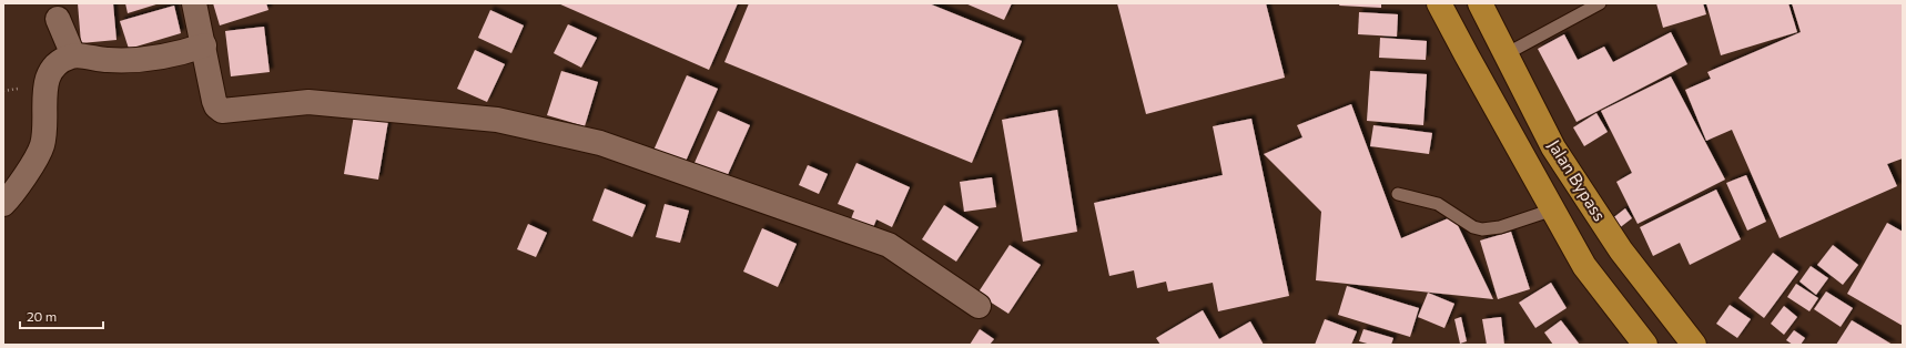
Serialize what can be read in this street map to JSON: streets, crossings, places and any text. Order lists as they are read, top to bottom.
{
  "streets": {
    "highway": ["Jalan Bypass"]
  },
  "scale_bar": "20 m"
}
